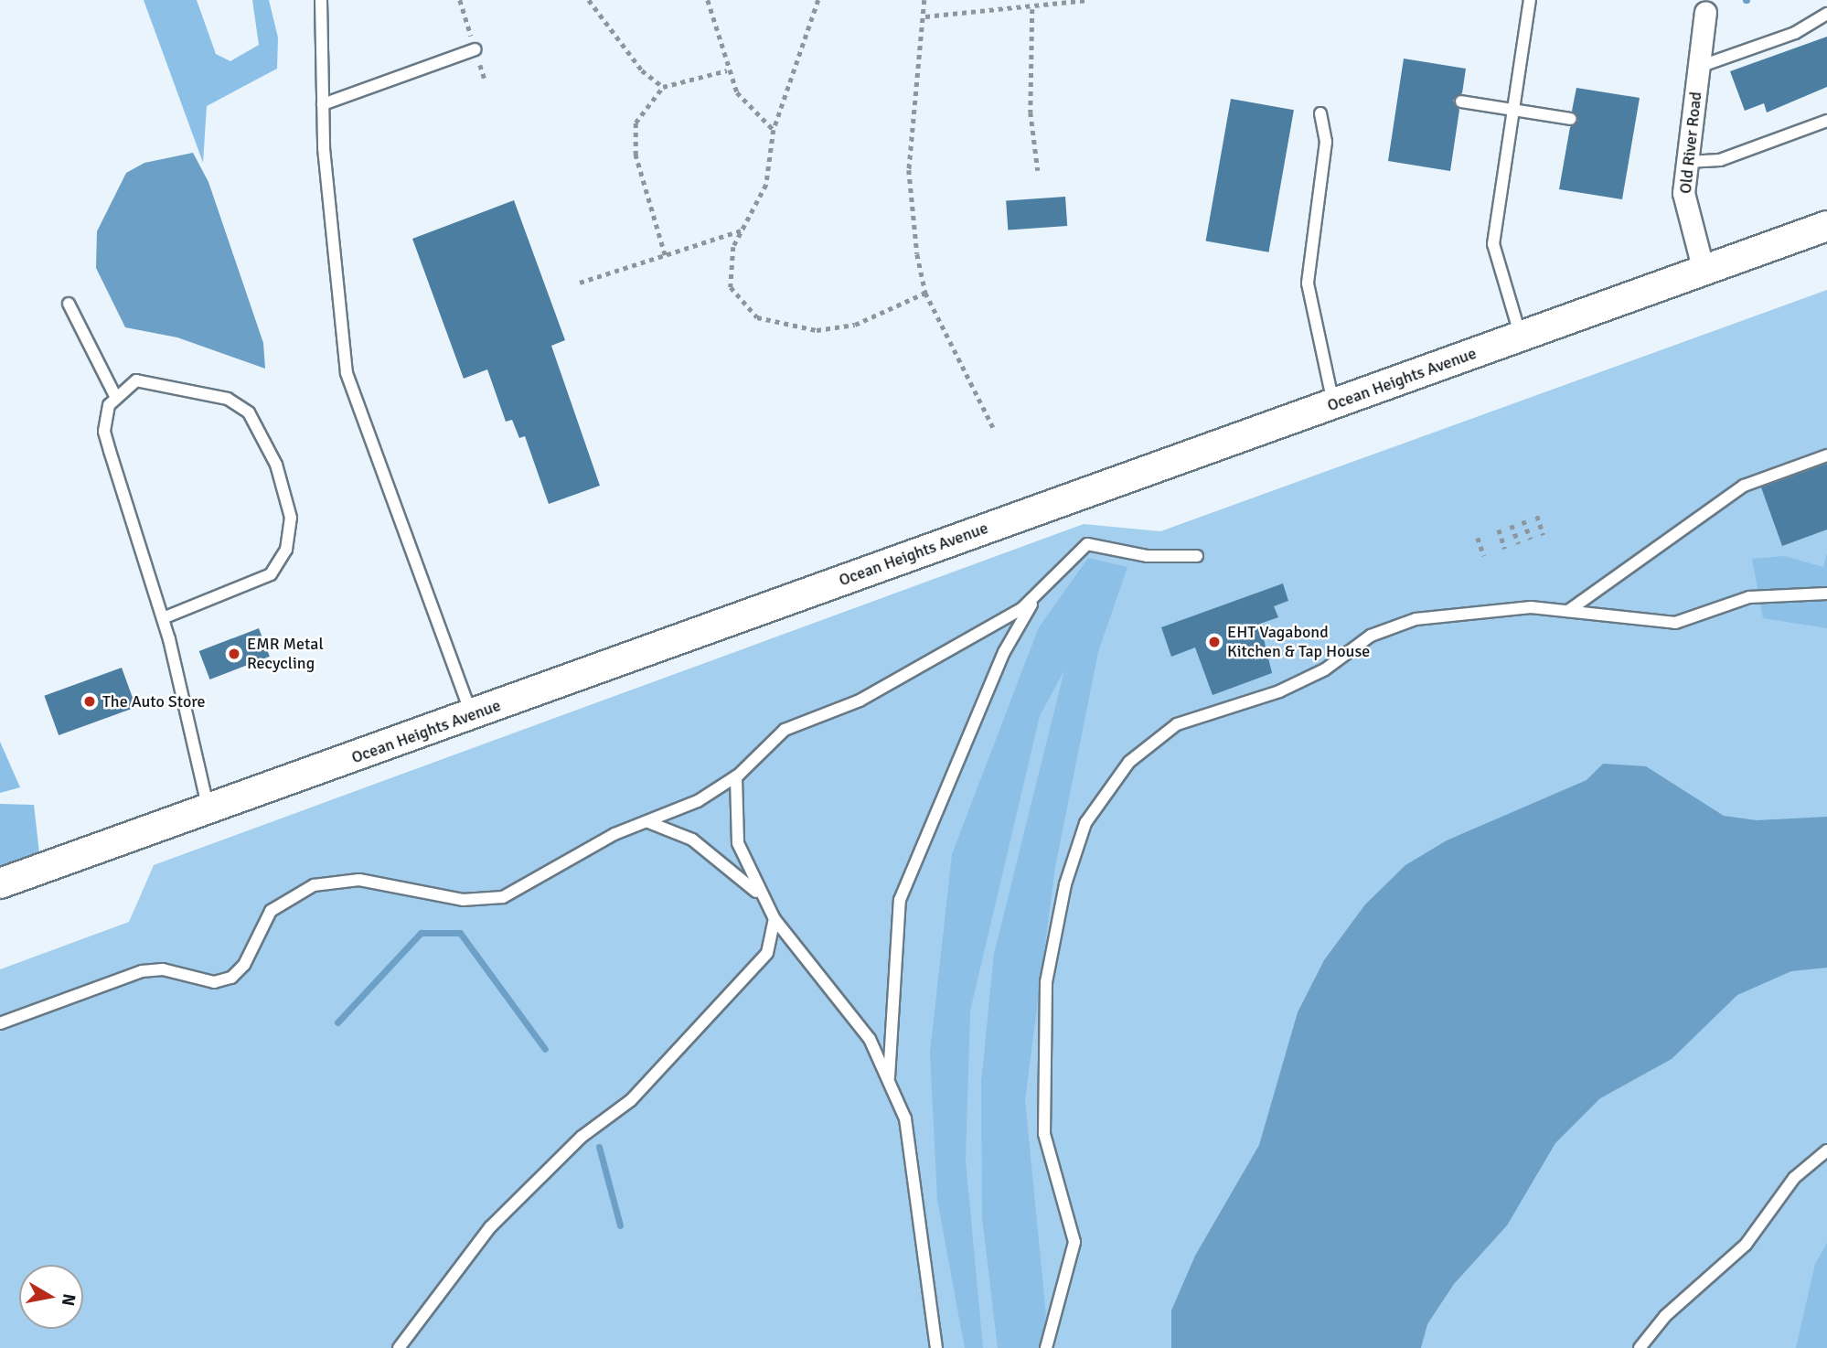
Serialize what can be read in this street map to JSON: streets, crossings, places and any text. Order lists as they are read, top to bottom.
{
  "streets": {
    "main road": ["Ocean Heights Avenue"],
    "street": ["Old River Road"]
  },
  "crossings": [
    ["Old River Road", "Ocean Heights Avenue"]
  ],
  "places": ["EHT Vagabond Kitchen & Tap House", "EMR Metal Recycling", "The Auto Store"],
  "north": "right"
}
